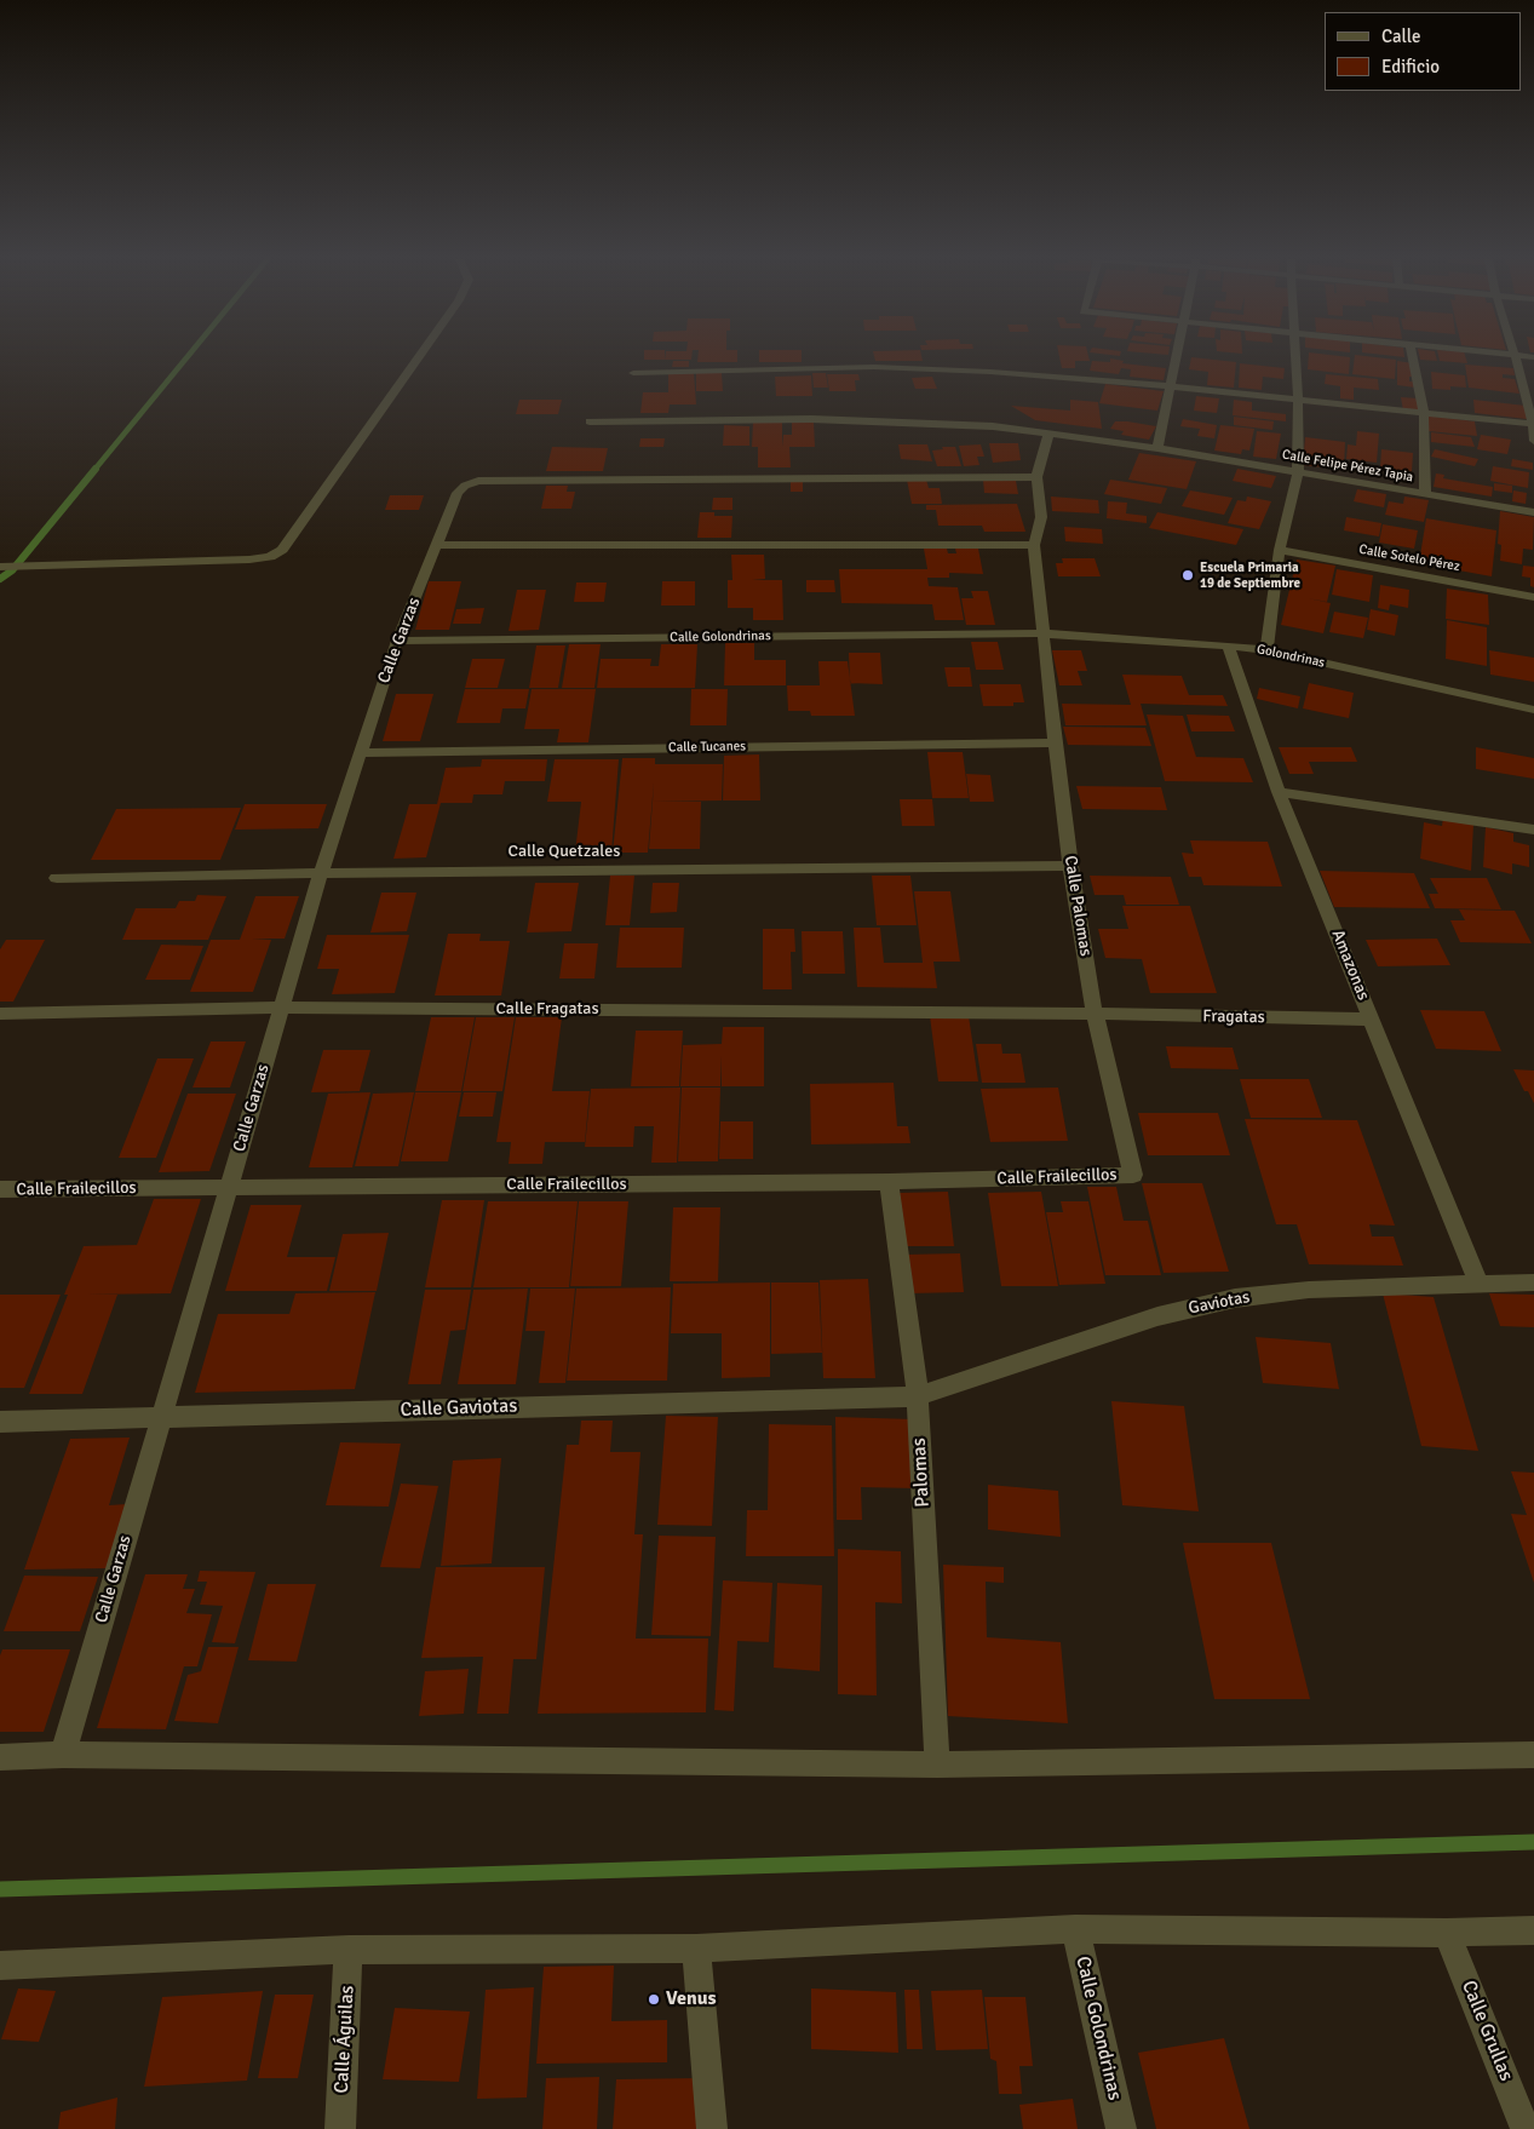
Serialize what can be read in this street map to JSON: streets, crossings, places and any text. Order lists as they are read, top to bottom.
{
  "streets": {
    "street": [
      "Calle Felipe Pérez Tapia",
      "Calle Sotelo Pérez",
      "Calle Golondrinas",
      "Calle Garzas",
      "Golondrinas",
      "Calle Tucanes",
      "Calle Quetzales",
      "Calle Palomas",
      "Amazonas",
      "Calle Fragatas",
      "Fragatas",
      "Calle Frailecillos",
      "Gaviotas",
      "Calle Gaviotas",
      "Palomas",
      "Calle Grullas",
      "Calle Águilas"
    ]
  },
  "crossings": [
    ["Calle Golondrinas", "Calle Garzas"],
    ["Calle Golondrinas", "Golondrinas"],
    ["Calle Golondrinas", "Calle Palomas"],
    ["Calle Garzas", "Calle Tucanes"],
    ["Calle Garzas", "Calle Quetzales"],
    ["Calle Garzas", "Calle Palomas"],
    ["Calle Garzas", "Calle Fragatas"],
    ["Calle Garzas", "Calle Frailecillos"],
    ["Calle Garzas", "Calle Gaviotas"],
    ["Golondrinas", "Calle Palomas"],
    ["Golondrinas", "Amazonas"],
    ["Calle Tucanes", "Calle Palomas"],
    ["Calle Quetzales", "Calle Palomas"],
    ["Calle Palomas", "Calle Fragatas"],
    ["Calle Palomas", "Fragatas"],
    ["Calle Palomas", "Calle Frailecillos"],
    ["Amazonas", "Fragatas"],
    ["Amazonas", "Gaviotas"],
    ["Calle Fragatas", "Fragatas"],
    ["Calle Frailecillos", "Palomas"],
    ["Gaviotas", "Calle Gaviotas"],
    ["Gaviotas", "Palomas"],
    ["Calle Gaviotas", "Palomas"]
  ],
  "places": ["Escuela Primaria 19 de Septiembre", "Venus"],
  "legend": ["Calle", "Edificio"]
}
